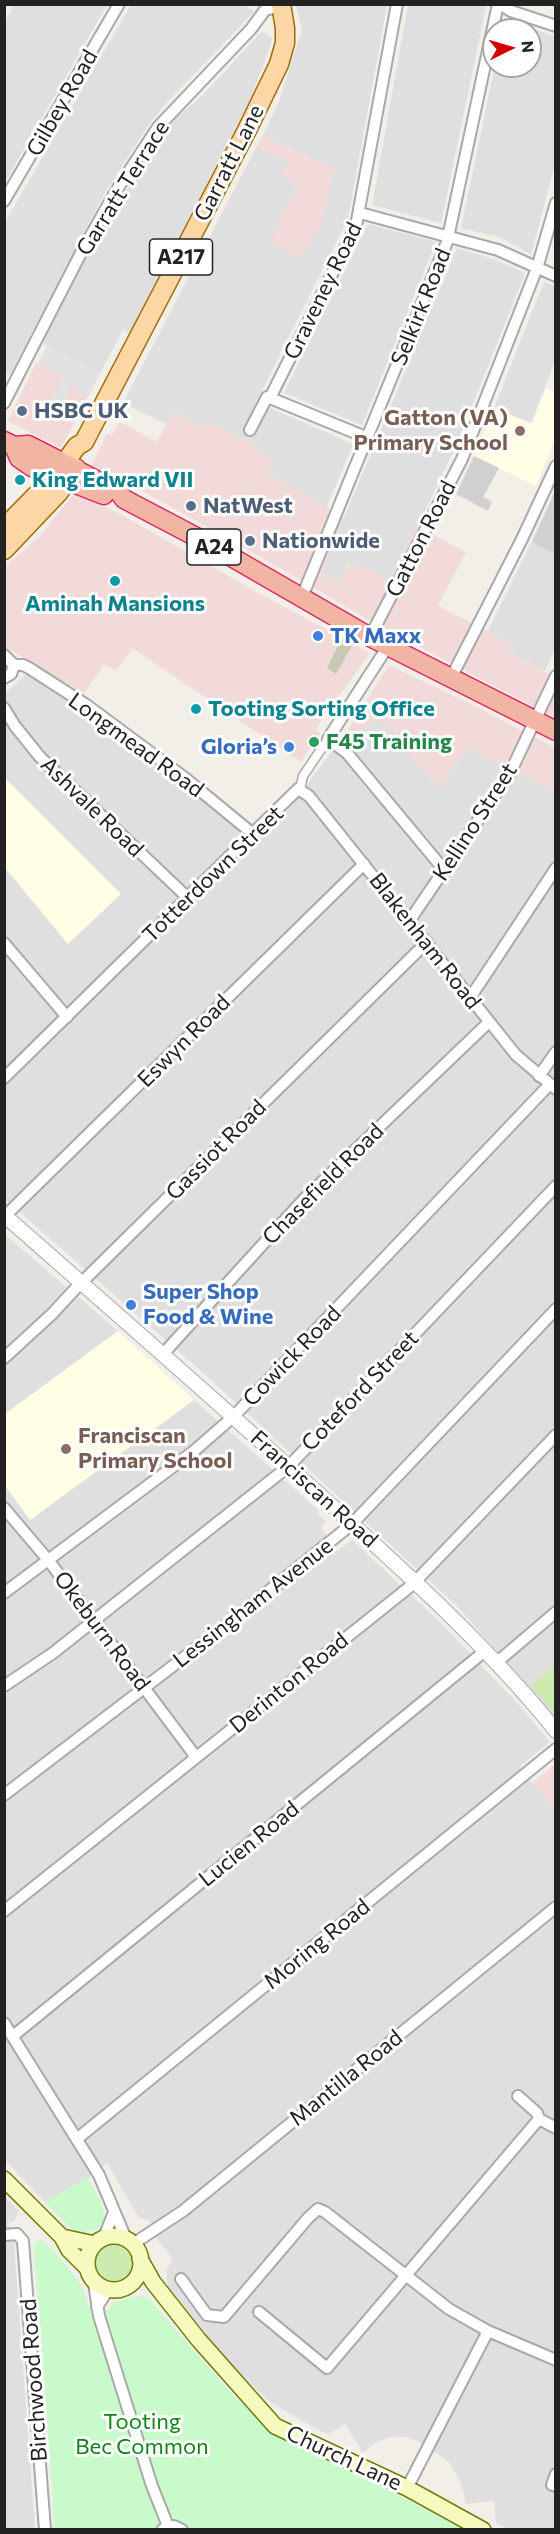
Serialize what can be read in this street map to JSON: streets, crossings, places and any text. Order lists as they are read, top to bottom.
{
  "streets": {
    "highway": ["A24"],
    "main road": ["Garratt Lane", "A217", "Church Lane"],
    "street": [
      "Gilbey Road",
      "Garratt Terrace",
      "Graveney Road",
      "Selkirk Road",
      "Gatton Road",
      "Longmead Road",
      "Ashvale Road",
      "Kellino Street",
      "Totterdown Street",
      "Blakenham Road",
      "Eswyn Road",
      "Gassiot Road",
      "Chasefield Road",
      "Cowick Road",
      "Coteford Street",
      "Franciscan Road",
      "Lessingham Avenue",
      "Okeburn Road",
      "Derinton Road",
      "Lucien Road",
      "Moring Road",
      "Mantilla Road",
      "Birchwood Road"
    ]
  },
  "crossings": [
    ["Garratt Lane", "Garratt Terrace"],
    ["Garratt Lane", "A217"],
    ["Garratt Lane", "A24"],
    ["A217", "A24"],
    ["Selkirk Road", "A24"],
    ["Gatton Road", "A24"],
    ["A24", "Kellino Street"],
    ["A24", "Totterdown Street"],
    ["Longmead Road", "Totterdown Street"],
    ["Ashvale Road", "Totterdown Street"],
    ["Kellino Street", "Blakenham Road"],
    ["Totterdown Street", "Blakenham Road"],
    ["Blakenham Road", "Eswyn Road"],
    ["Blakenham Road", "Gassiot Road"],
    ["Blakenham Road", "Chasefield Road"],
    ["Blakenham Road", "Cowick Road"],
    ["Eswyn Road", "Franciscan Road"],
    ["Gassiot Road", "Franciscan Road"],
    ["Chasefield Road", "Franciscan Road"],
    ["Cowick Road", "Franciscan Road"],
    ["Cowick Road", "Okeburn Road"],
    ["Coteford Street", "Franciscan Road"],
    ["Coteford Street", "Okeburn Road"],
    ["Franciscan Road", "Lessingham Avenue"],
    ["Franciscan Road", "Derinton Road"],
    ["Franciscan Road", "Lucien Road"],
    ["Lessingham Avenue", "Okeburn Road"],
    ["Okeburn Road", "Derinton Road"],
    ["Mantilla Road", "Church Lane"]
  ],
  "parks": ["Tooting Bec Common"],
  "places": [
    "HSBC UK",
    "Gatton (VA) Primary School",
    "King Edward VII",
    "NatWest",
    "Nationwide",
    "Aminah Mansions",
    "TK Maxx",
    "Tooting Sorting Office",
    "F45 Training",
    "Gloria’s",
    "Super Shop Food & Wine",
    "Franciscan Primary School"
  ],
  "north": "right"
}
